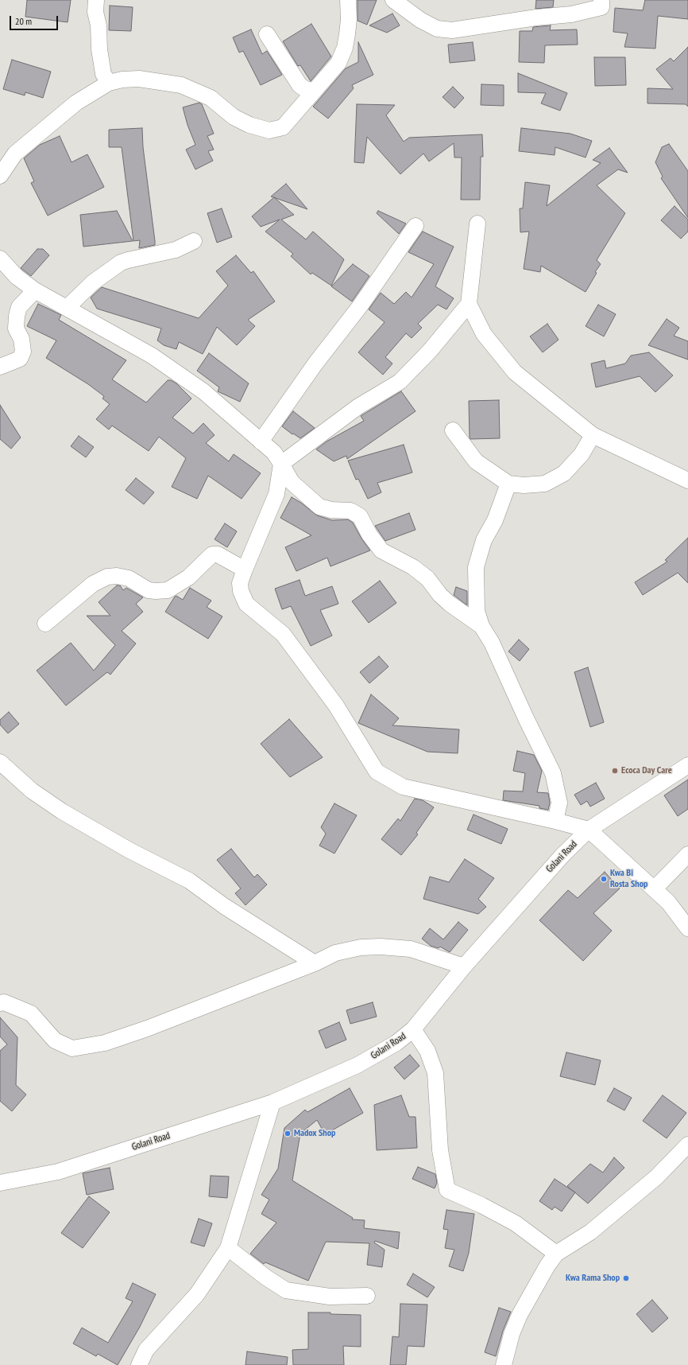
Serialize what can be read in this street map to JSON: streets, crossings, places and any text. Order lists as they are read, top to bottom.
{
  "streets": {
    "street": ["Golani Road"]
  },
  "places": [
    "Ecoca Day Care",
    "Kwa Bi Rosta Shop",
    "Madox Shop",
    "Kwa Rama Shop"
  ],
  "scale_bar": "20 m"
}
